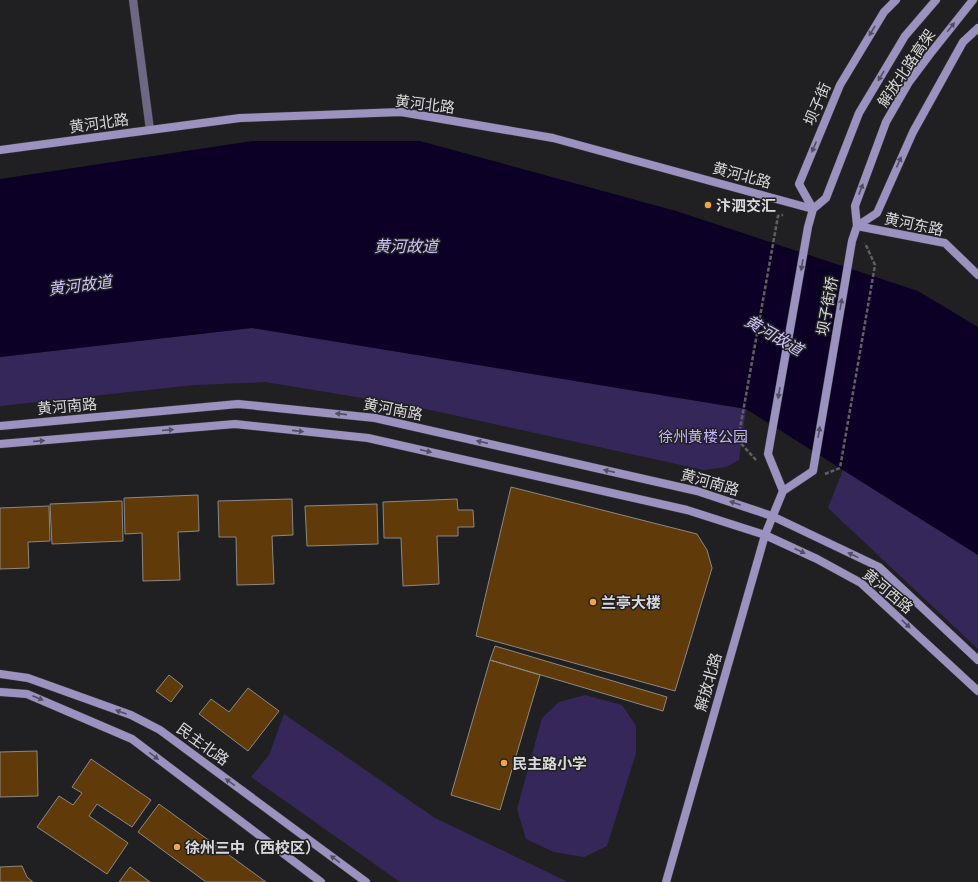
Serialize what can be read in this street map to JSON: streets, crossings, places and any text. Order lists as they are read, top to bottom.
{
  "streets": {
    "main road": [
      "解放北路高架",
      "黄河北路",
      "坝子街",
      "黄河东路",
      "坝子街桥",
      "黄河南路",
      "黄河西路",
      "解放北路",
      "民主北路"
    ]
  },
  "crossings": [
    ["解放北路高架", "黄河北路"],
    ["解放北路高架", "坝子街"],
    ["解放北路高架", "黄河东路"],
    ["解放北路高架", "坝子街桥"],
    ["黄河北路", "坝子街"],
    ["黄河东路", "坝子街桥"],
    ["坝子街桥", "解放北路"],
    ["黄河南路", "黄河西路"],
    ["黄河南路", "解放北路"],
    ["黄河西路", "解放北路"]
  ],
  "one_way": ["坝子街"],
  "water": ["黄河故道"],
  "parks": ["徐州黄楼公园"],
  "places": [
    "汴泗交汇",
    "兰亭大楼",
    "民主路小学",
    "徐州三中（西校区）"
  ]
}
